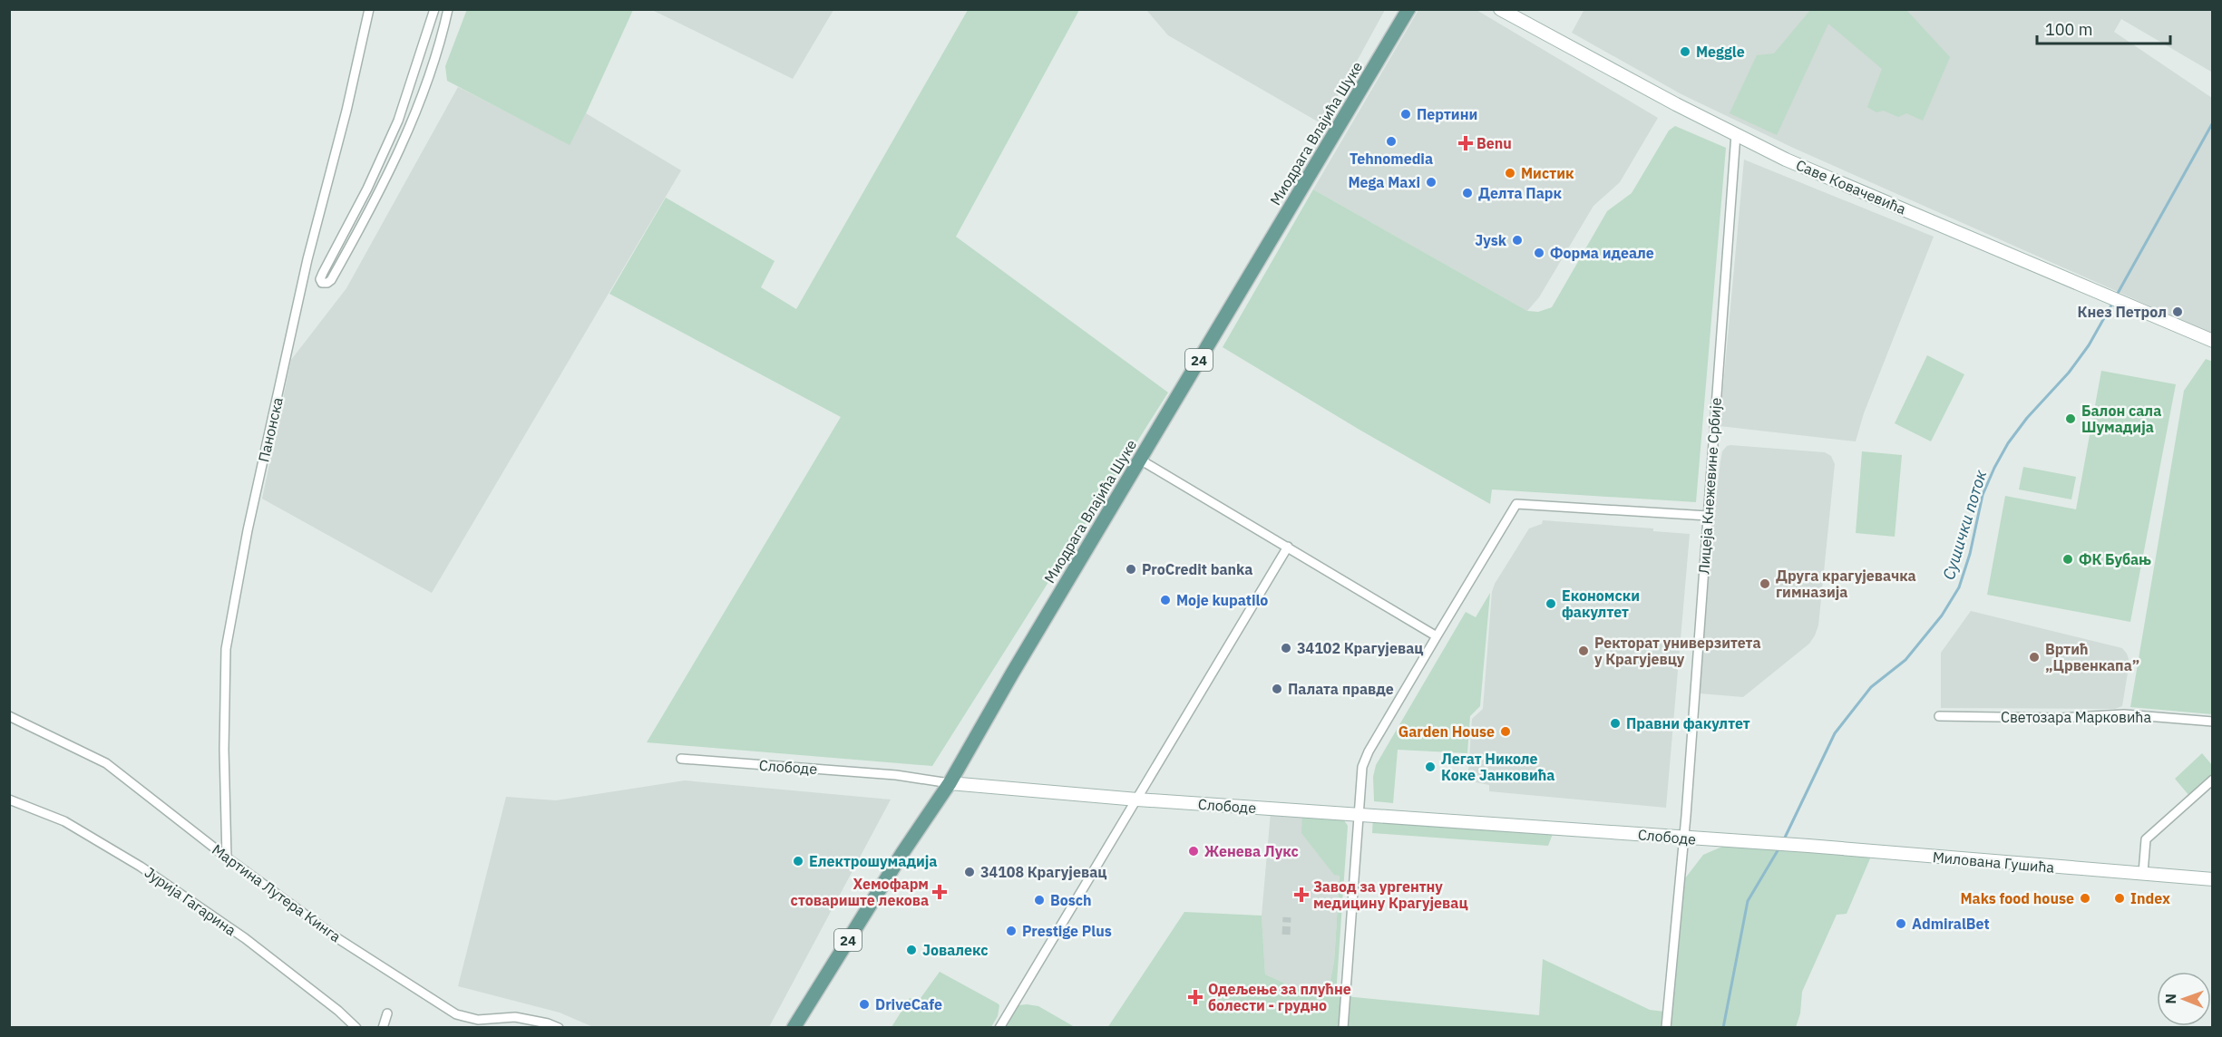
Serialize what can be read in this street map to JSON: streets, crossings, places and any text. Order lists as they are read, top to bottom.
{
  "streets": {
    "main road": ["Миодрага Влајића Шуке", "24"],
    "street": [
      "Саве Ковачевића",
      "Панонска",
      "Лицеја Кнежевине Србије",
      "Светозара Марковића",
      "Слободе",
      "Милована Гушића",
      "Мартина Лутера Кинга",
      "Јурија Гагарина"
    ]
  },
  "crossings": [
    ["Миодрага Влајића Шуке", "Слободе"],
    ["Саве Ковачевића", "Лицеја Кнежевине Србије"],
    ["Панонска", "Мартина Лутера Кинга"],
    ["Лицеја Кнежевине Србије", "Слободе"],
    ["Слободе", "Милована Гушића"]
  ],
  "water": ["Сушички поток"],
  "places": {
    "other": [
      "Meggle",
      "Пертини",
      "Tehnomedia",
      "Мистик",
      "Mega Maxi",
      "Делта Парк",
      "Jysk",
      "Форма идеале",
      "Кнез Петрол",
      "Балон сала Шумадија",
      "ФК Бубањ",
      "ProCredit banka",
      "Друга крагујевачка гимназија",
      "Moje kupatilo",
      "Економски факултет",
      "34102 Крагујевац",
      "Ректорат универзитета у Крагујевцу",
      "Вртић „Црвенкапа”",
      "Палата правде",
      "Правни факултет",
      "Garden House",
      "Легат Николе Коке Јанковића",
      "Женева Лукс",
      "Електрошумадија",
      "34108 Крагујевац",
      "Maks food house",
      "Index",
      "Bosch",
      "AdmiralBet",
      "Prestige Plus",
      "Јовалекс",
      "DriveCafe"
    ],
    "health": [
      "Benu",
      "Хемофарм стовариште лекова",
      "Завод за ургентну медицину Крагујевац",
      "Одељење за плућне болести - грудно"
    ]
  },
  "scale_bar": "100 m",
  "north": "left"
}
